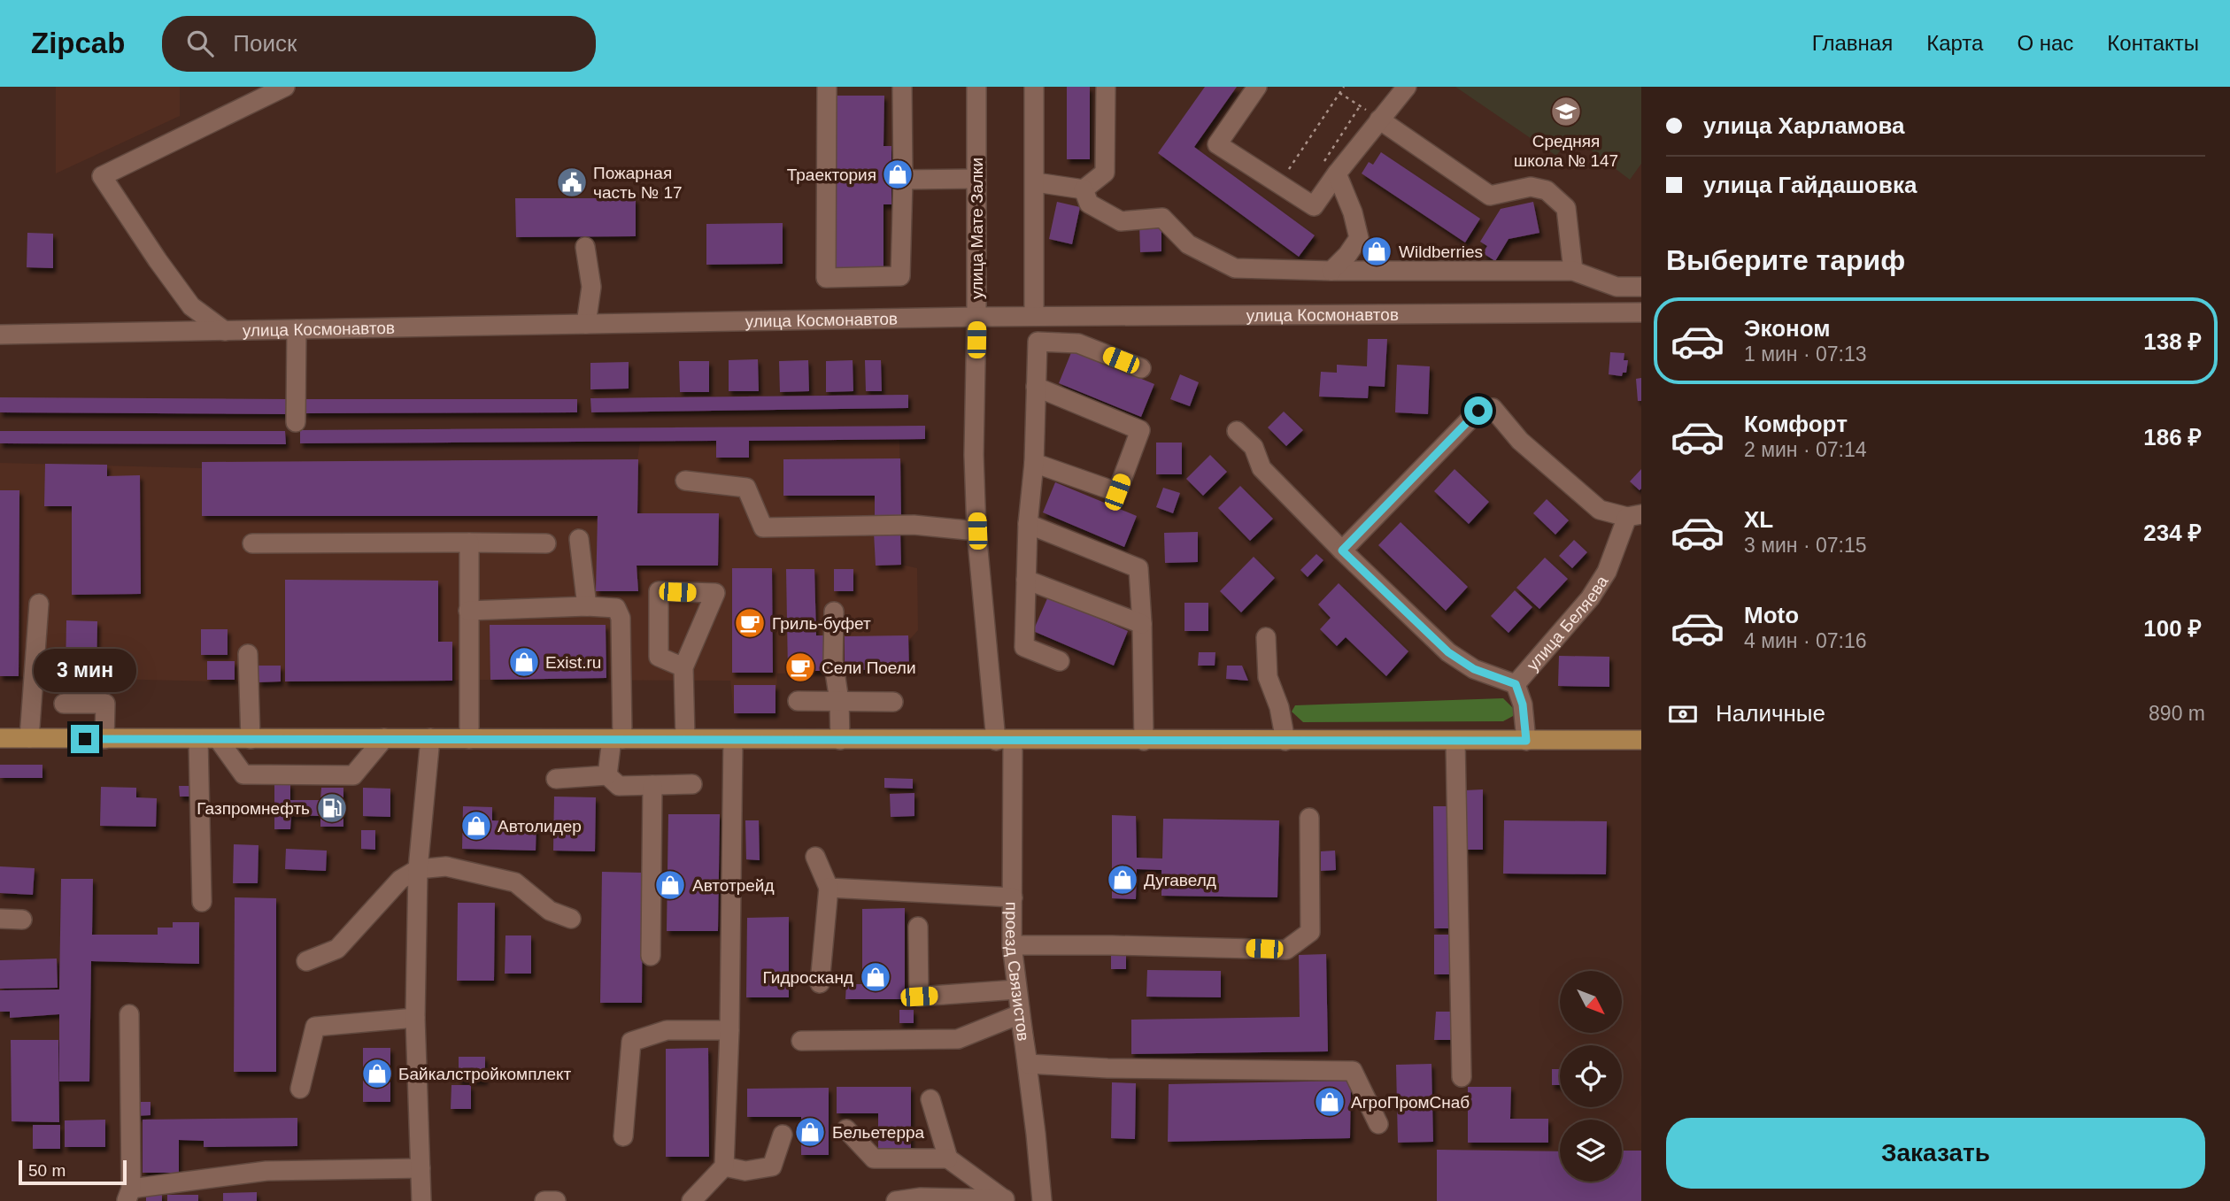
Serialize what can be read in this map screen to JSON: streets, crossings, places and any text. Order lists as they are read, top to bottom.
{
  "streets": {
    "street": [
      "улица Мате Залки",
      "улица Космонавтов",
      "улица Беляева",
      "проезд Связистов"
    ]
  },
  "crossings": [
    ["улица Мате Залки", "улица Космонавтов"],
    ["улица Мате Залки", "проезд Связистов"]
  ],
  "places": {
    "school or university": ["Средняя школа № 147"],
    "shop": [
      "Траектория",
      "Wildberries",
      "Exist.ru",
      "Автолидер",
      "Дугавелд",
      "Автотрейд",
      "Гидросканд",
      "Байкалстройкомплект",
      "АгроПромСнаб",
      "Бельетерра"
    ],
    "public building": ["Пожарная часть № 17"],
    "cafe": ["Гриль-буфет", "Сели Поели"],
    "fuel station": ["Газпромнефть"]
  },
  "scale_bar": "50 m",
  "north": "bottom right",
  "page": {
    "header": "Zipcab",
    "search": "Поиск",
    "nav": [
      "Главная",
      "Карта",
      "О нас",
      "Контакты"
    ],
    "banner": ["улица Харламова", "улица Гайдашовка"],
    "heading": "Выберите тариф",
    "list": [
      {
        "name": "Эконом",
        "note": "1 мин · 07:13",
        "value": "138 ₽"
      },
      {
        "name": "Комфорт",
        "note": "2 мин · 07:14",
        "value": "186 ₽"
      },
      {
        "name": "XL",
        "note": "3 мин · 07:15",
        "value": "234 ₽"
      },
      {
        "name": "Moto",
        "note": "4 мин · 07:16",
        "value": "100 ₽"
      }
    ],
    "bubble": "3 мин",
    "pay": ["Наличные", "890 m"],
    "buttons": "Заказать",
    "scale": "50 m"
  }
}
